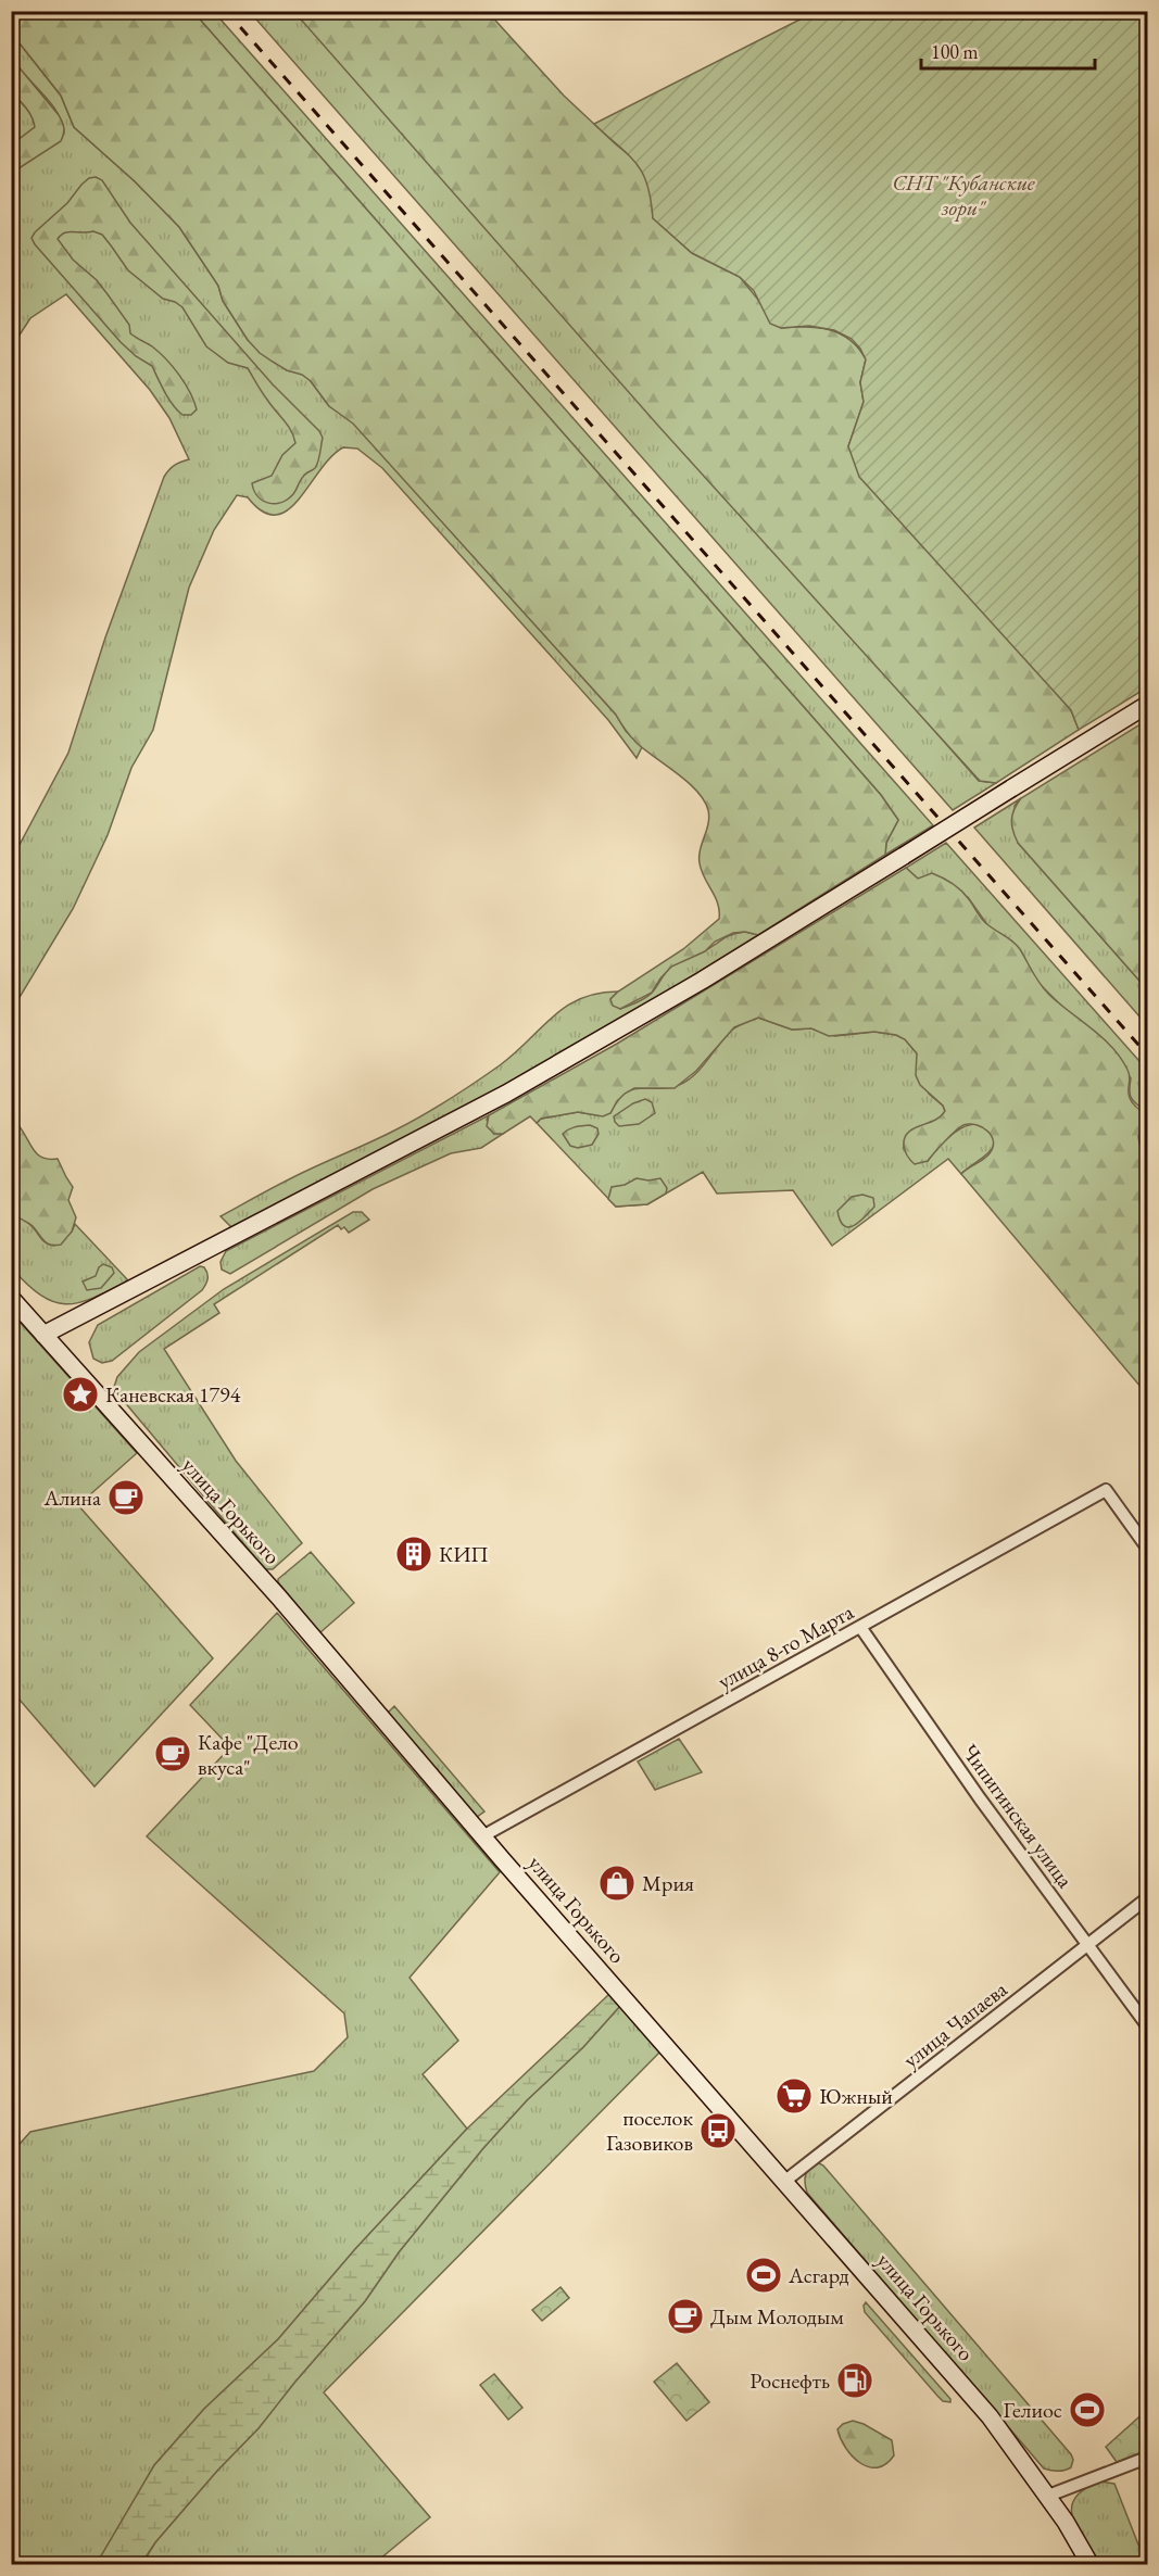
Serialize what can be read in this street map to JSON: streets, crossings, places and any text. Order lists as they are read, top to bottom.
{
  "streets": {
    "main road": ["улица Горького"],
    "street": ["улица 8-го Марта", "Чипигинская улица", "улица Чапаева"]
  },
  "crossings": [
    ["улица Горького", "улица 8-го Марта"],
    ["улица Горького", "улица Чапаева"],
    ["улица 8-го Марта", "Чипигинская улица"],
    ["Чипигинская улица", "улица Чапаева"]
  ],
  "parks": ["СНТ \"Кубанские зори\""],
  "places": {
    "place": ["Каневская 1794"],
    "cafe": ["Алина", "Кафе \"Дело вкуса\"", "Дым Молодым"],
    "building": ["КИП"],
    "shop": ["Мрия"],
    "supermarket": ["Южный"],
    "bus stop": ["поселок Газовиков"],
    "sports": ["Асгард", "Гелиос"],
    "fuel station": ["Роснефть"]
  },
  "scale_bar": "100 m"
}
